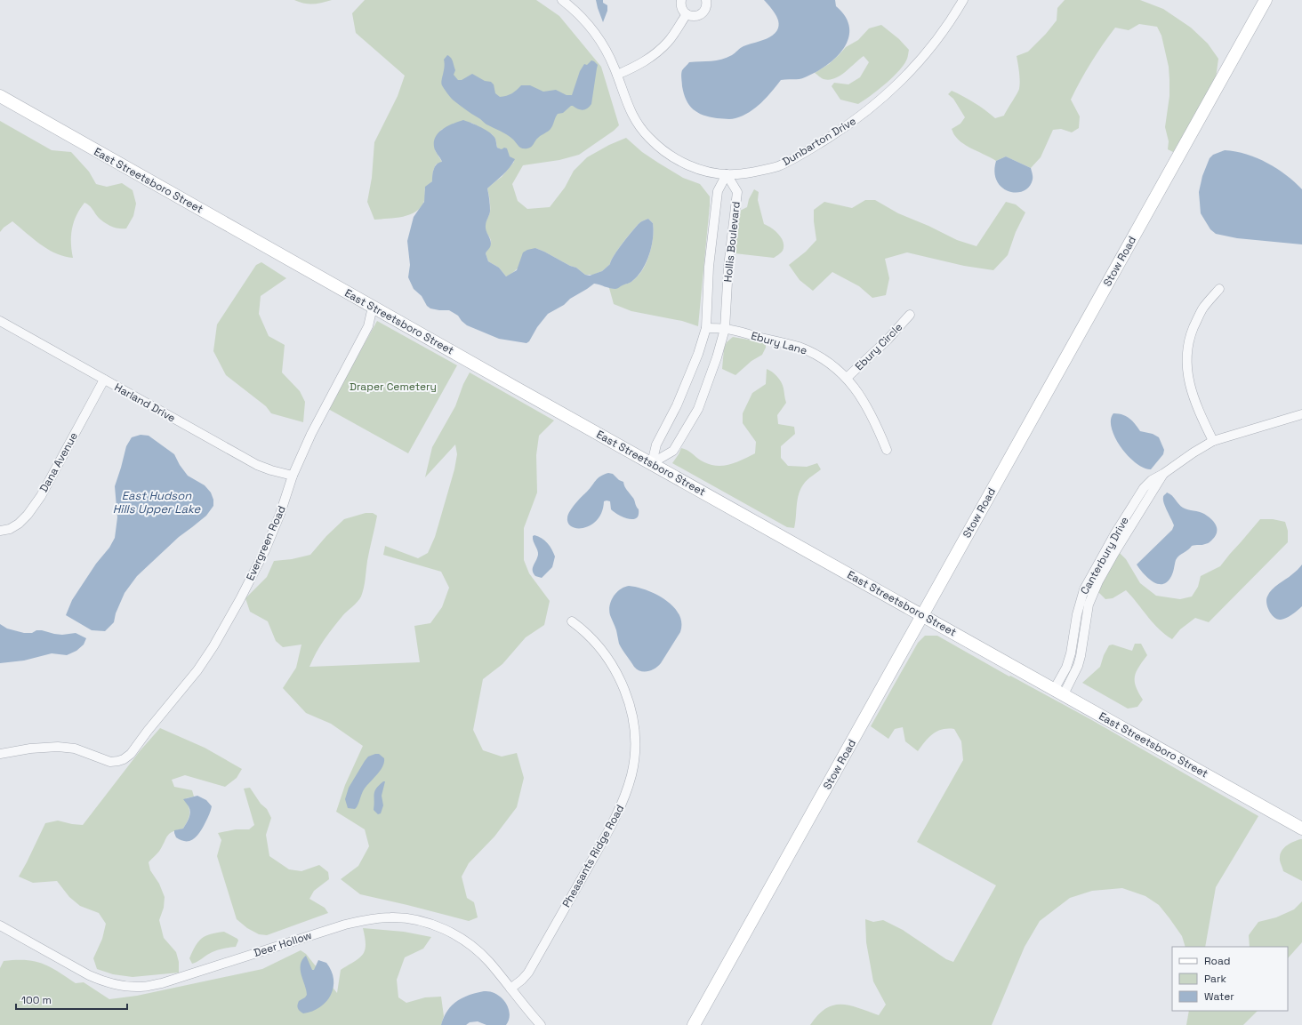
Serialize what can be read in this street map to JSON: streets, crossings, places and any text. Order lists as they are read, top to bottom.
{
  "streets": {
    "main road": ["East Streetsboro Street", "Stow Road"],
    "street": [
      "Dunbarton Drive",
      "Hollis Boulevard",
      "Ebury Lane",
      "Ebury Circle",
      "Harland Drive",
      "Dana Avenue",
      "Evergreen Road",
      "Canterbury Drive",
      "Pheasants Ridge Road",
      "Deer Hollow"
    ]
  },
  "crossings": [
    ["Dunbarton Drive", "Hollis Boulevard"],
    ["East Streetsboro Street", "Hollis Boulevard"],
    ["East Streetsboro Street", "Stow Road"],
    ["East Streetsboro Street", "Evergreen Road"],
    ["East Streetsboro Street", "Canterbury Drive"],
    ["Hollis Boulevard", "Ebury Lane"],
    ["Ebury Lane", "Ebury Circle"],
    ["Harland Drive", "Dana Avenue"],
    ["Harland Drive", "Evergreen Road"],
    ["Pheasants Ridge Road", "Deer Hollow"]
  ],
  "water": ["East Hudson Hills Upper Lake"],
  "parks": ["Draper Cemetery"],
  "legend": ["Road", "Park", "Water"],
  "scale_bar": "100 m"
}
